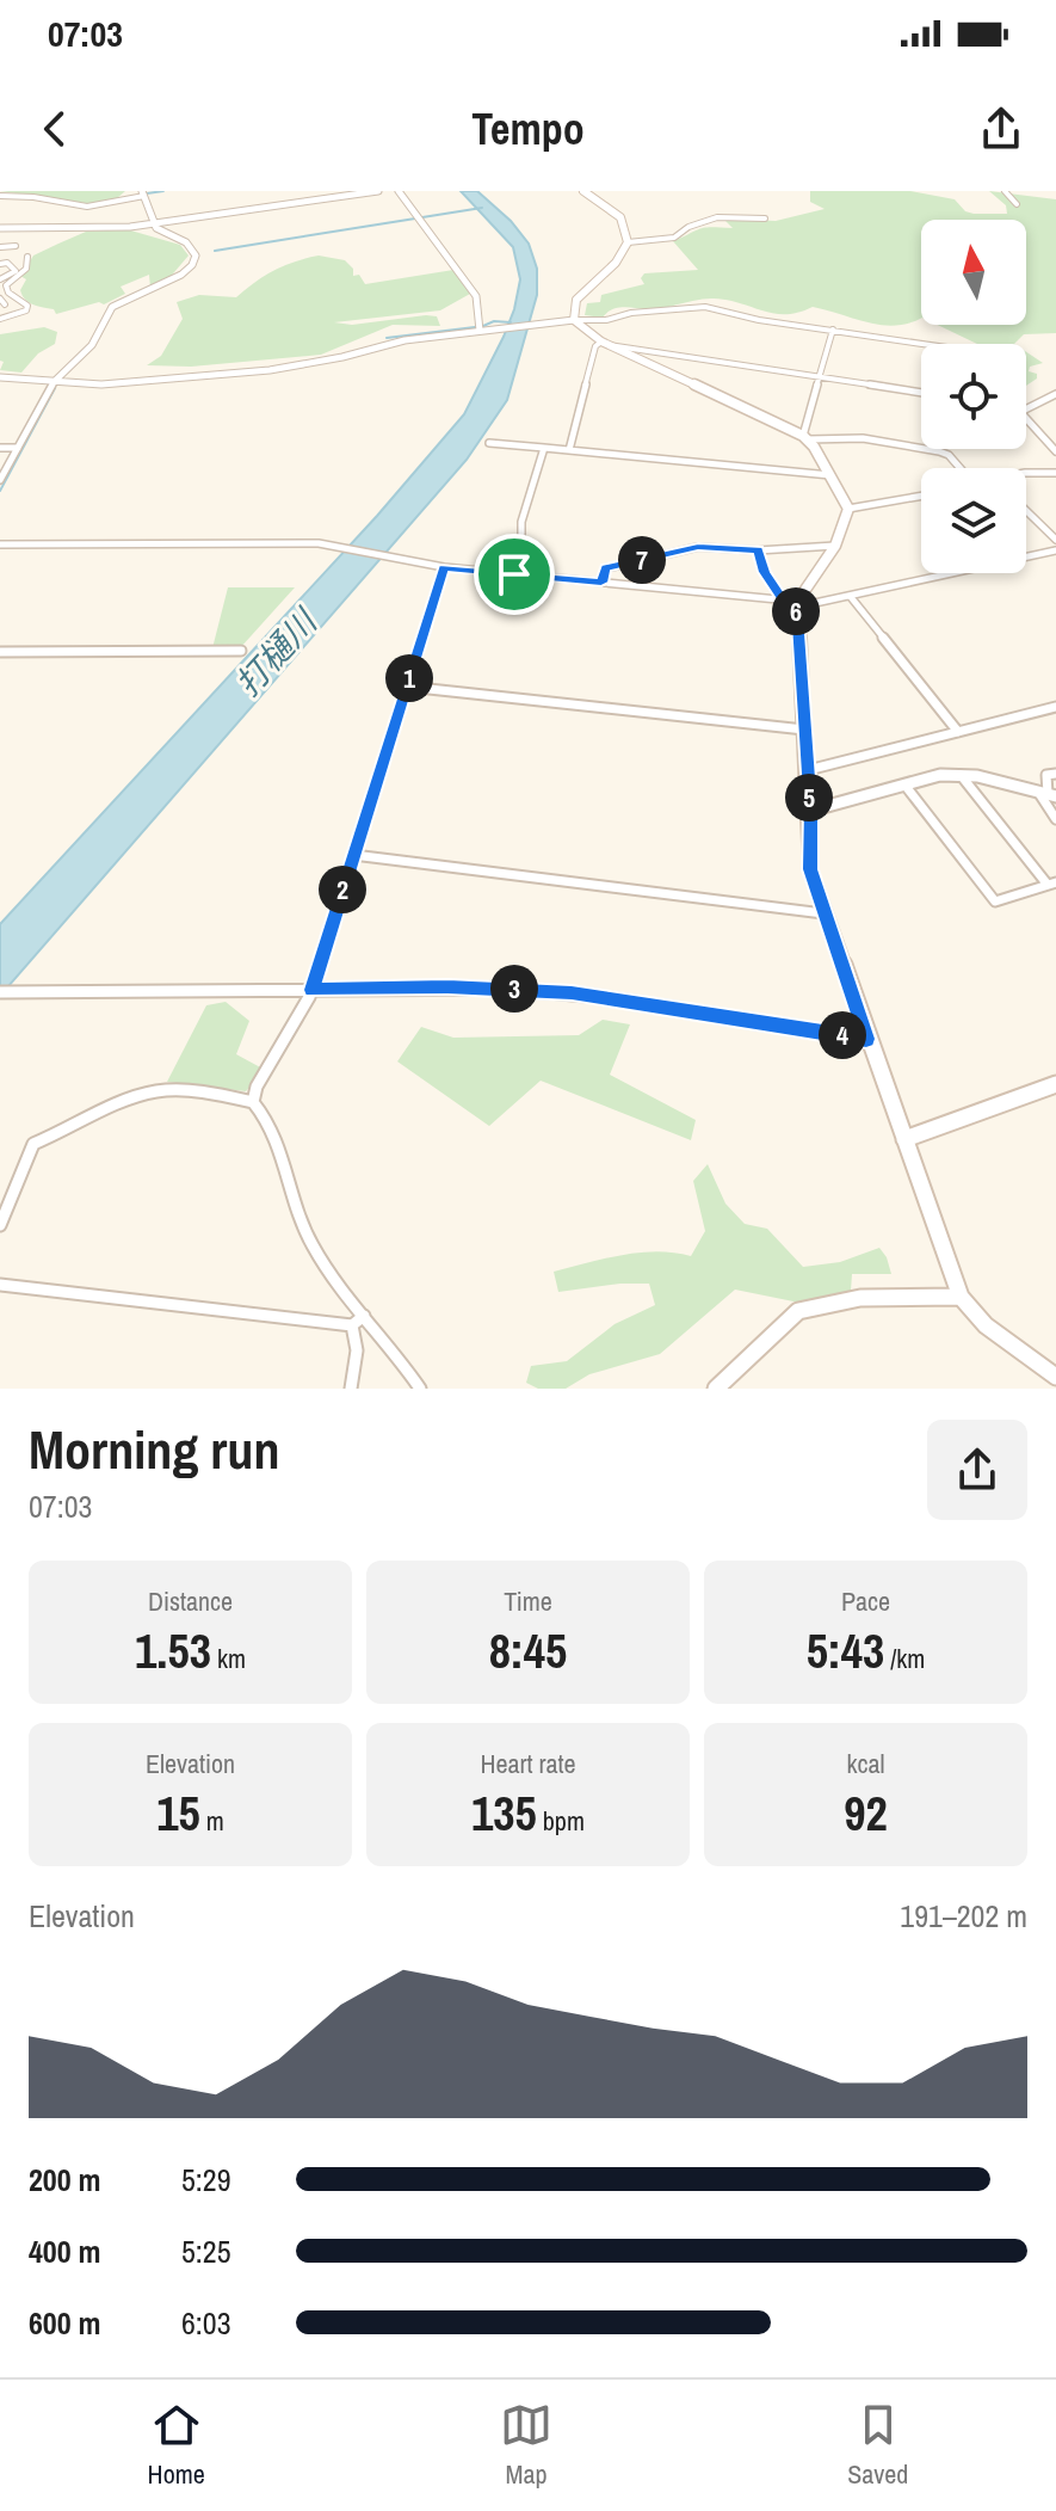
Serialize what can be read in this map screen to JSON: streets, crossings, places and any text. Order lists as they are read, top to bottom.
{
  "water": ["打樋川"],
  "north": "top",
  "page": {
    "status": "07:03",
    "header": "Tempo",
    "pins": [
      "7",
      "6",
      "1",
      "5",
      "2",
      "3",
      "4"
    ],
    "heading": ["Morning run", "07:03"],
    "stats": [
      ["Distance", "1.53 km"],
      ["Time", "8:45"],
      ["Pace", "5:43 /km"],
      ["Elevation", "15 m"],
      ["Heart rate", "135 bpm"],
      ["kcal", "92"]
    ],
    "chart": ["Elevation", "191–202 m"],
    "list": [
      {
        "name": "200 m",
        "note": "5:29"
      },
      {
        "name": "400 m",
        "note": "5:25"
      },
      {
        "name": "600 m",
        "note": "6:03"
      }
    ],
    "tabs": ["Home", "Map", "Saved"]
  }
}
